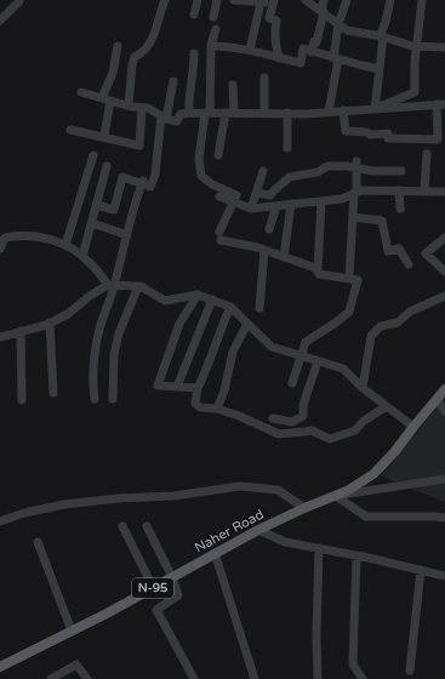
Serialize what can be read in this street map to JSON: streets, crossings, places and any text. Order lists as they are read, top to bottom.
{
  "streets": {
    "main road": ["Naher Road", "N-95"]
  }
}
